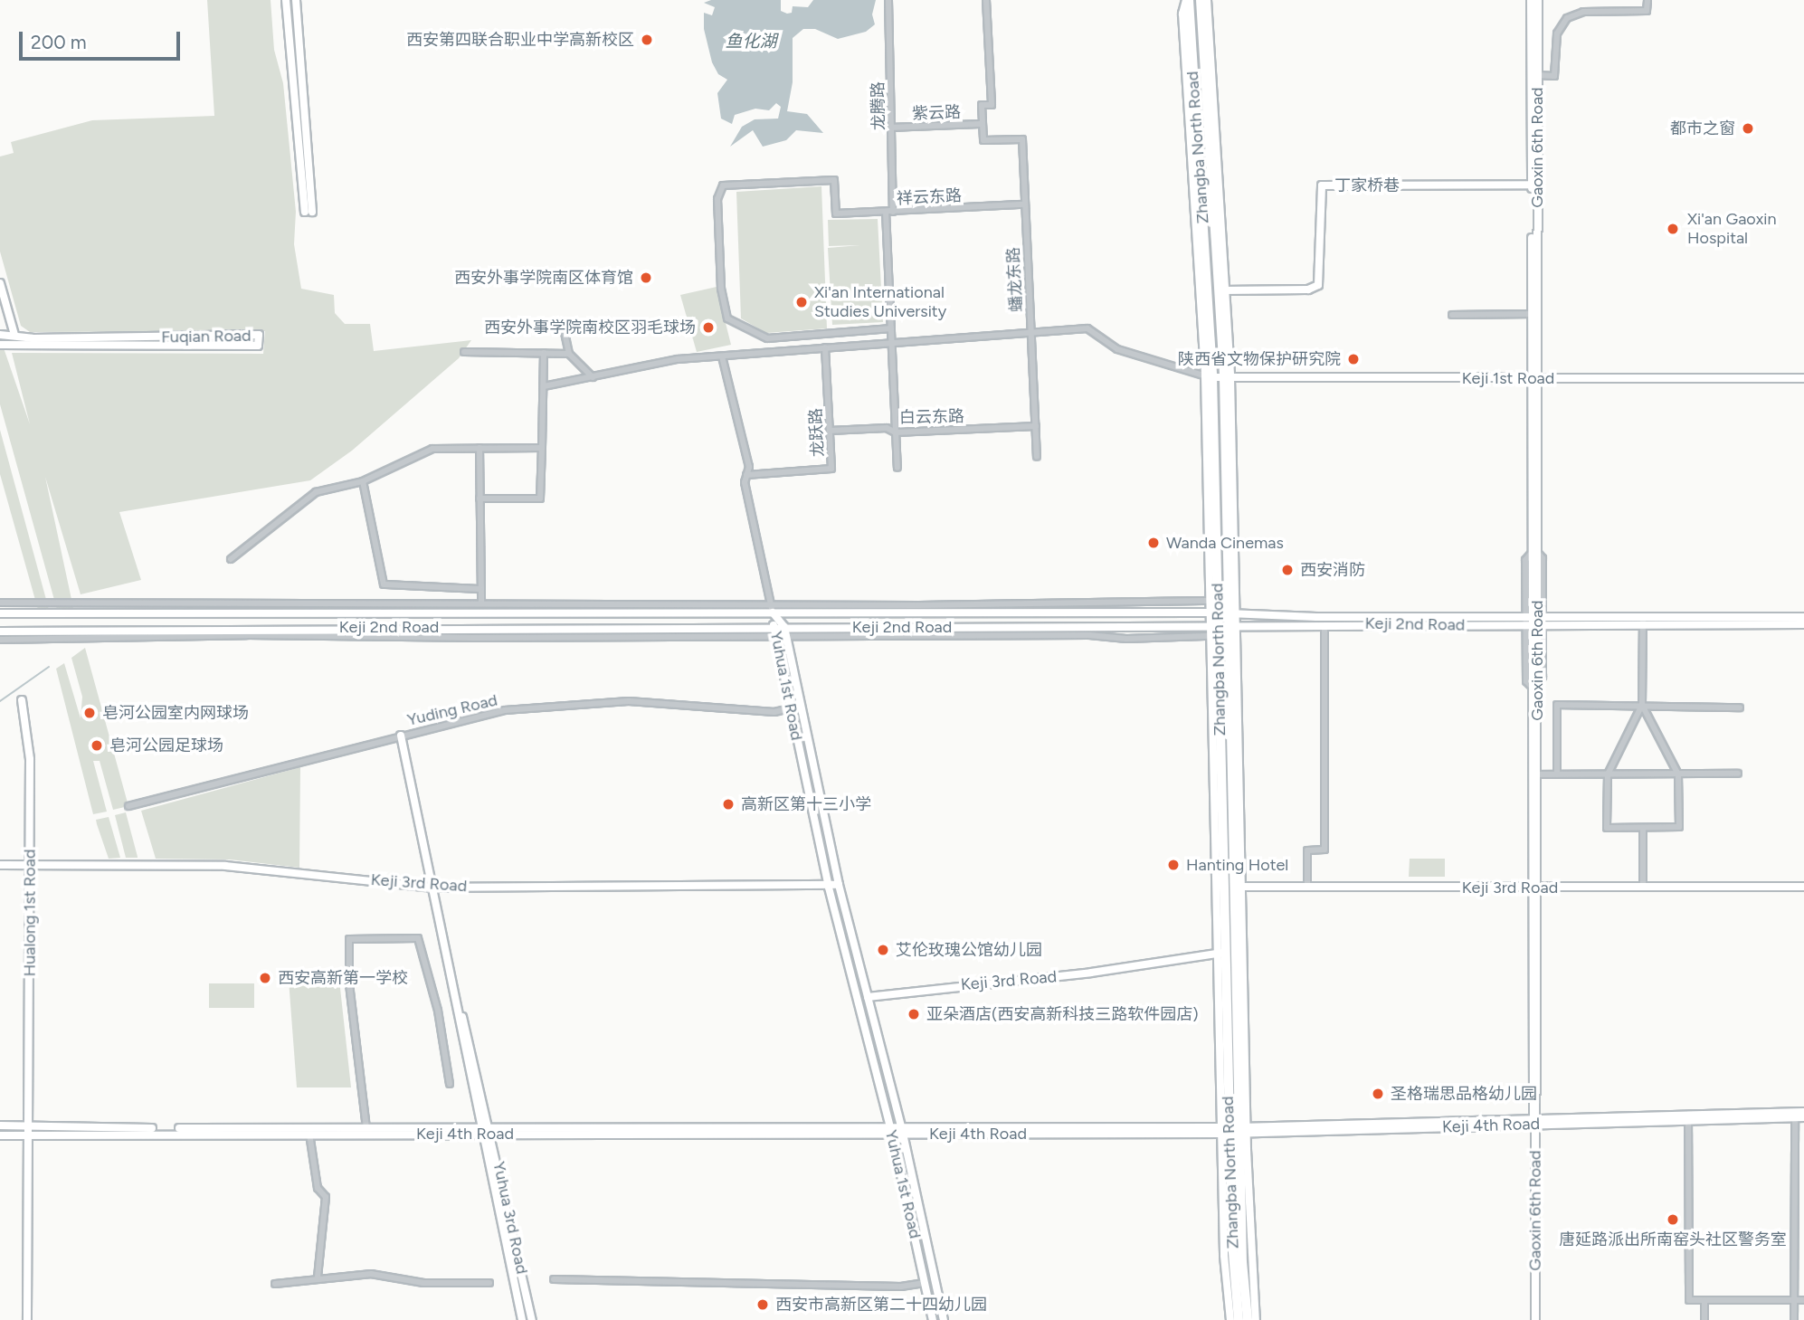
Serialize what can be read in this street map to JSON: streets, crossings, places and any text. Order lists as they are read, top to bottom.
{
  "streets": {
    "main road": ["Zhangba North Road"],
    "street": [
      "龙腾路",
      "紫云路",
      "Gaoxin 6th Road",
      "丁家桥巷",
      "祥云东路",
      "蟠龙东路",
      "Fuqian Road",
      "Keji 1st Road",
      "白云东路",
      "龙跃路",
      "Keji 2nd Road",
      "Yuhua 1st Road",
      "Yuding Road",
      "Keji 3rd Road",
      "Hualong 1st Road",
      "Keji 4th Road",
      "Yuhua 3rd Road"
    ]
  },
  "crossings": [
    ["龙腾路", "紫云路"],
    ["龙腾路", "祥云东路"],
    ["龙腾路", "白云东路"],
    ["紫云路", "蟠龙东路"],
    ["Zhangba North Road", "丁家桥巷"],
    ["Zhangba North Road", "Keji 1st Road"],
    ["Zhangba North Road", "Keji 2nd Road"],
    ["Zhangba North Road", "Keji 3rd Road"],
    ["Zhangba North Road", "Keji 4th Road"],
    ["Gaoxin 6th Road", "丁家桥巷"],
    ["Gaoxin 6th Road", "Keji 1st Road"],
    ["Gaoxin 6th Road", "Keji 2nd Road"],
    ["Gaoxin 6th Road", "Keji 3rd Road"],
    ["Gaoxin 6th Road", "Keji 4th Road"],
    ["祥云东路", "蟠龙东路"],
    ["蟠龙东路", "白云东路"],
    ["白云东路", "龙跃路"],
    ["Keji 2nd Road", "Yuhua 1st Road"],
    ["Yuhua 1st Road", "Yuding Road"],
    ["Yuhua 1st Road", "Keji 3rd Road"],
    ["Yuhua 1st Road", "Keji 4th Road"],
    ["Yuding Road", "Yuhua 3rd Road"],
    ["Keji 3rd Road", "Hualong 1st Road"],
    ["Keji 3rd Road", "Yuhua 3rd Road"],
    ["Hualong 1st Road", "Keji 4th Road"],
    ["Keji 4th Road", "Yuhua 3rd Road"]
  ],
  "water": ["鱼化湖"],
  "places": [
    "西安第四联合职业中学高新校区",
    "都市之窗",
    "Xi'an Gaoxin Hospital",
    "西安外事学院南区体育馆",
    "Xi'an International Studies University",
    "西安外事学院南校区羽毛球场",
    "陕西省文物保护研究院",
    "Wanda Cinemas",
    "西安消防",
    "皂河公园室内网球场",
    "皂河公园足球场",
    "高新区第十三小学",
    "Hanting Hotel",
    "艾伦玫瑰公馆幼儿园",
    "西安高新第一学校",
    "亚朵酒店(西安高新科技三路软件园店)",
    "圣格瑞思品格幼儿园",
    "唐延路派出所南窑头社区警务室",
    "西安市高新区第二十四幼儿园"
  ],
  "scale_bar": "200 m"
}
